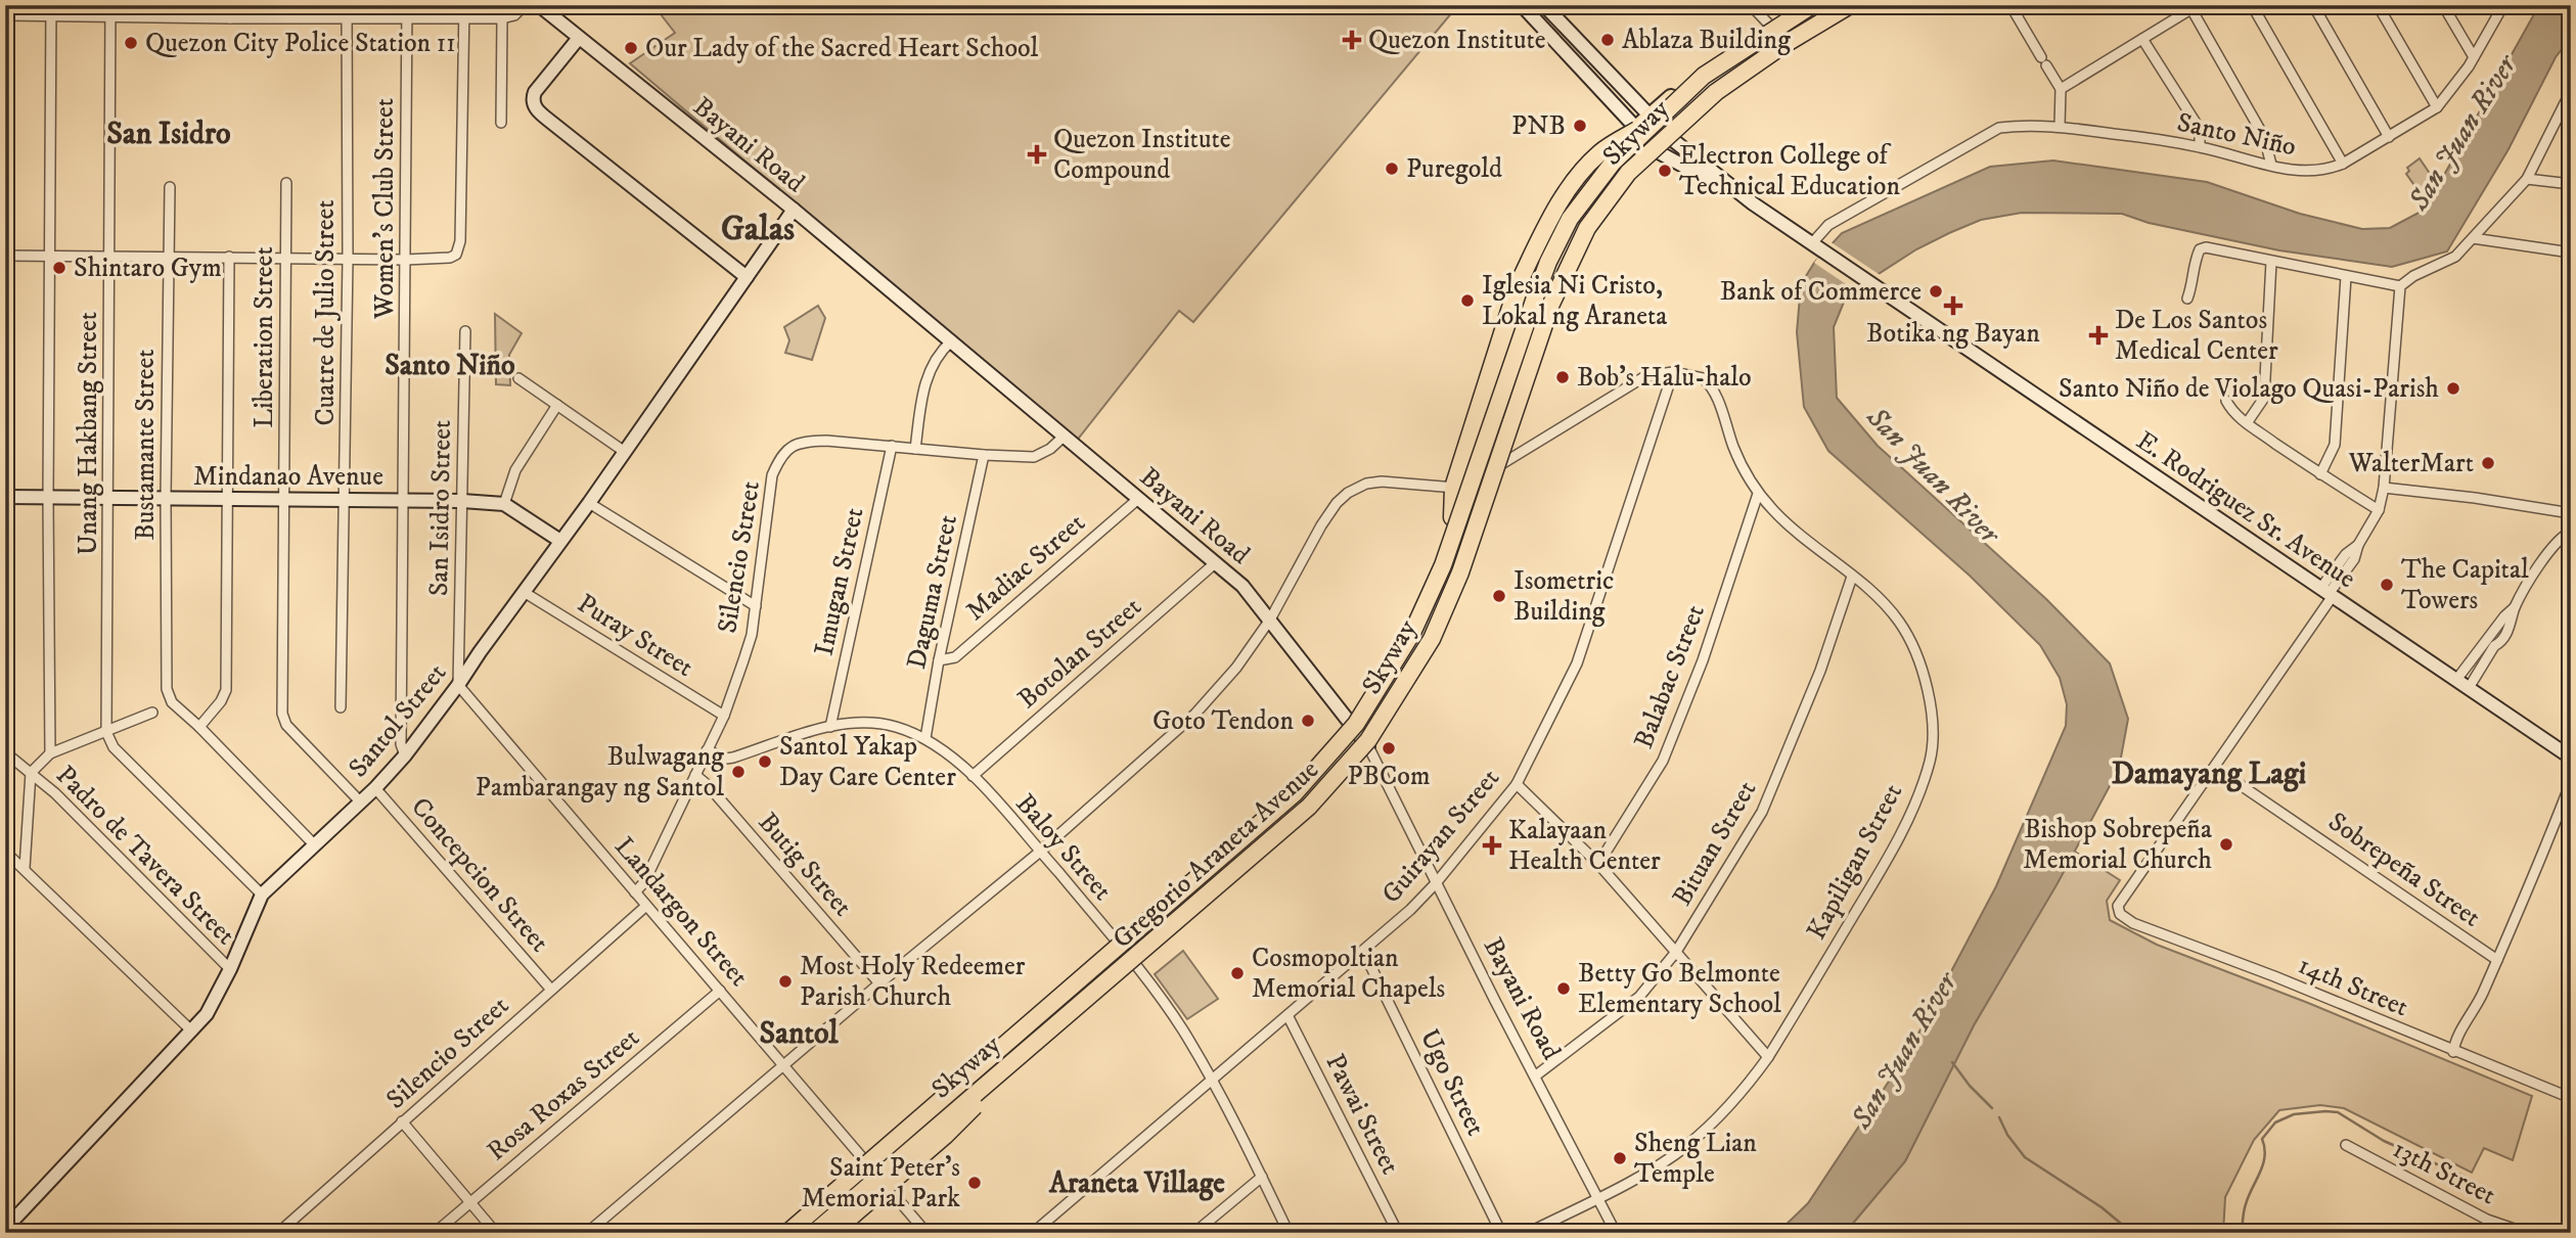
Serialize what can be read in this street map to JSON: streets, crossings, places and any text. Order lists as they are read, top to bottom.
{
  "streets": {
    "highway": ["Skyway"],
    "main road": ["Gregorio Araneta Avenue"],
    "street": [
      "Santo Niño",
      "Bayani Road",
      "Women's Club Street",
      "Cuatre de Julio Street",
      "Liberation Street",
      "Unang Hakbang Street",
      "Bustamante Street",
      "Mindanao Avenue",
      "San Isidro Street",
      "E. Rodriguez Sr. Avenue",
      "Silencio Street",
      "Madiac Street",
      "Imugan Street",
      "Daguma Street",
      "Puray Street",
      "Botolan Street",
      "Balabac Street",
      "Santol Street",
      "Guirayan Street",
      "Bituan Street",
      "Baloy Street",
      "Padro de Tavera Street",
      "Kapiligan Street",
      "Butig Street",
      "Sobrepeña Street",
      "Concepcion Street",
      "Landargon Street",
      "14th Street",
      "Ugo Street",
      "Rosa Roxas Street",
      "Pawai Street",
      "13th Street"
    ]
  },
  "crossings": [
    ["Santo Niño", "E. Rodriguez Sr. Avenue"],
    ["Bayani Road", "Silencio Street"],
    ["Bayani Road", "Madiac Street"],
    ["Bayani Road", "Botolan Street"],
    ["Bayani Road", "Santol Street"],
    ["Bayani Road", "Guirayan Street"],
    ["Bayani Road", "Bituan Street"],
    ["Bayani Road", "Gregorio Araneta Avenue"],
    ["Bayani Road", "Kapiligan Street"],
    ["Women's Club Street", "Mindanao Avenue"],
    ["Women's Club Street", "Santol Street"],
    ["Cuatre de Julio Street", "Mindanao Avenue"],
    ["Liberation Street", "Mindanao Avenue"],
    ["Liberation Street", "Santol Street"],
    ["Unang Hakbang Street", "Mindanao Avenue"],
    ["Bustamante Street", "Mindanao Avenue"],
    ["Mindanao Avenue", "San Isidro Street"],
    ["Mindanao Avenue", "Santol Street"],
    ["San Isidro Street", "Santol Street"],
    ["San Isidro Street", "Landargon Street"],
    ["E. Rodriguez Sr. Avenue", "Gregorio Araneta Avenue"],
    ["Silencio Street", "Imugan Street"],
    ["Silencio Street", "Daguma Street"],
    ["Silencio Street", "Puray Street"],
    ["Silencio Street", "Baloy Street"],
    ["Silencio Street", "Butig Street"],
    ["Silencio Street", "Concepcion Street"],
    ["Silencio Street", "Landargon Street"],
    ["Madiac Street", "Daguma Street"],
    ["Imugan Street", "Baloy Street"],
    ["Daguma Street", "Baloy Street"],
    ["Puray Street", "Santol Street"],
    ["Botolan Street", "Baloy Street"],
    ["Balabac Street", "Kapiligan Street"],
    ["Santol Street", "Padro de Tavera Street"],
    ["Santol Street", "Concepcion Street"],
    ["Santol Street", "Landargon Street"],
    ["Guirayan Street", "Baloy Street"],
    ["Guirayan Street", "Kapiligan Street"],
    ["Guirayan Street", "Ugo Street"],
    ["Guirayan Street", "Pawai Street"],
    ["Bituan Street", "Kapiligan Street"],
    ["Baloy Street", "Gregorio Araneta Avenue"],
    ["Gregorio Araneta Avenue", "Kapiligan Street"],
    ["Gregorio Araneta Avenue", "Landargon Street"],
    ["Sobrepeña Street", "14th Street"],
    ["Landargon Street", "Rosa Roxas Street"]
  ],
  "districts": [
    "San Isidro",
    "Galas",
    "Santo Niño",
    "Damayang Lagi",
    "Santol",
    "Araneta Village"
  ],
  "water": ["San Juan River"],
  "places": {
    "health": [
      "Quezon Institute",
      "Quezon Institute Compound",
      "Botika ng Bayan",
      "De Los Santos Medical Center",
      "Kalayaan Health Center"
    ],
    "other": [
      "Ablaza Building",
      "Quezon City Police Station 11",
      "Our Lady of the Sacred Heart School",
      "PNB",
      "Puregold",
      "Electron College of Technical Education",
      "Shintaro Gym",
      "Bank of Commerce",
      "Iglesia Ni Cristo, Lokal ng Araneta",
      "Bob's Halu-halo",
      "Santo Niño de Violago Quasi-Parish",
      "WalterMart",
      "The Capital Towers",
      "Isometric Building",
      "Goto Tendon",
      "PBCom",
      "Santol Yakap Day Care Center",
      "Bulwagang Pambarangay ng Santol",
      "Bishop Sobrepeña Memorial Church",
      "Cosmopoltian Memorial Chapels",
      "Most Holy Redeemer Parish Church",
      "Betty Go Belmonte Elementary School",
      "Sheng Lian Temple",
      "Saint Peter's Memorial Park"
    ]
  }
}
